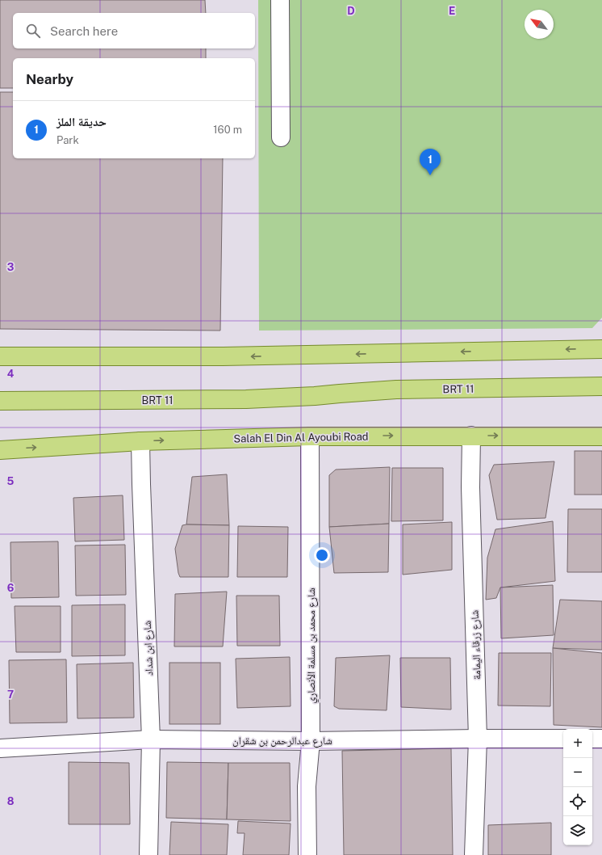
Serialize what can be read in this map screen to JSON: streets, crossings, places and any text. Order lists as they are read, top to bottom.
{
  "streets": {
    "main road": ["BRT 11", "Salah El Din Al Ayoubi Road"],
    "street": [
      "شارع زرقاء اليمامة",
      "شارع محمد بن مسلمة الأنصاري",
      "شارع ابن شداد",
      "شارع عبدالرحمن بن شقران"
    ]
  },
  "crossings": [
    ["Salah El Din Al Ayoubi Road", "شارع زرقاء اليمامة"],
    ["Salah El Din Al Ayoubi Road", "شارع محمد بن مسلمة الأنصاري"],
    ["Salah El Din Al Ayoubi Road", "شارع ابن شداد"],
    ["شارع زرقاء اليمامة", "شارع عبدالرحمن بن شقران"],
    ["شارع محمد بن مسلمة الأنصاري", "شارع عبدالرحمن بن شقران"],
    ["شارع ابن شداد", "شارع عبدالرحمن بن شقران"]
  ],
  "north": "top left",
  "page": {
    "search": "Search here",
    "heading": "Nearby",
    "list": [
      {
        "mark": "1",
        "name": "حديقة الملز",
        "note": "Park",
        "value": "160 m"
      }
    ],
    "pins": "1",
    "map_buttons": ["+", "−"]
  },
  "grid": {
    "columns": ["D", "E"],
    "rows": [
      "3",
      "4",
      "5",
      "6",
      "7",
      "8"
    ]
  }
}
